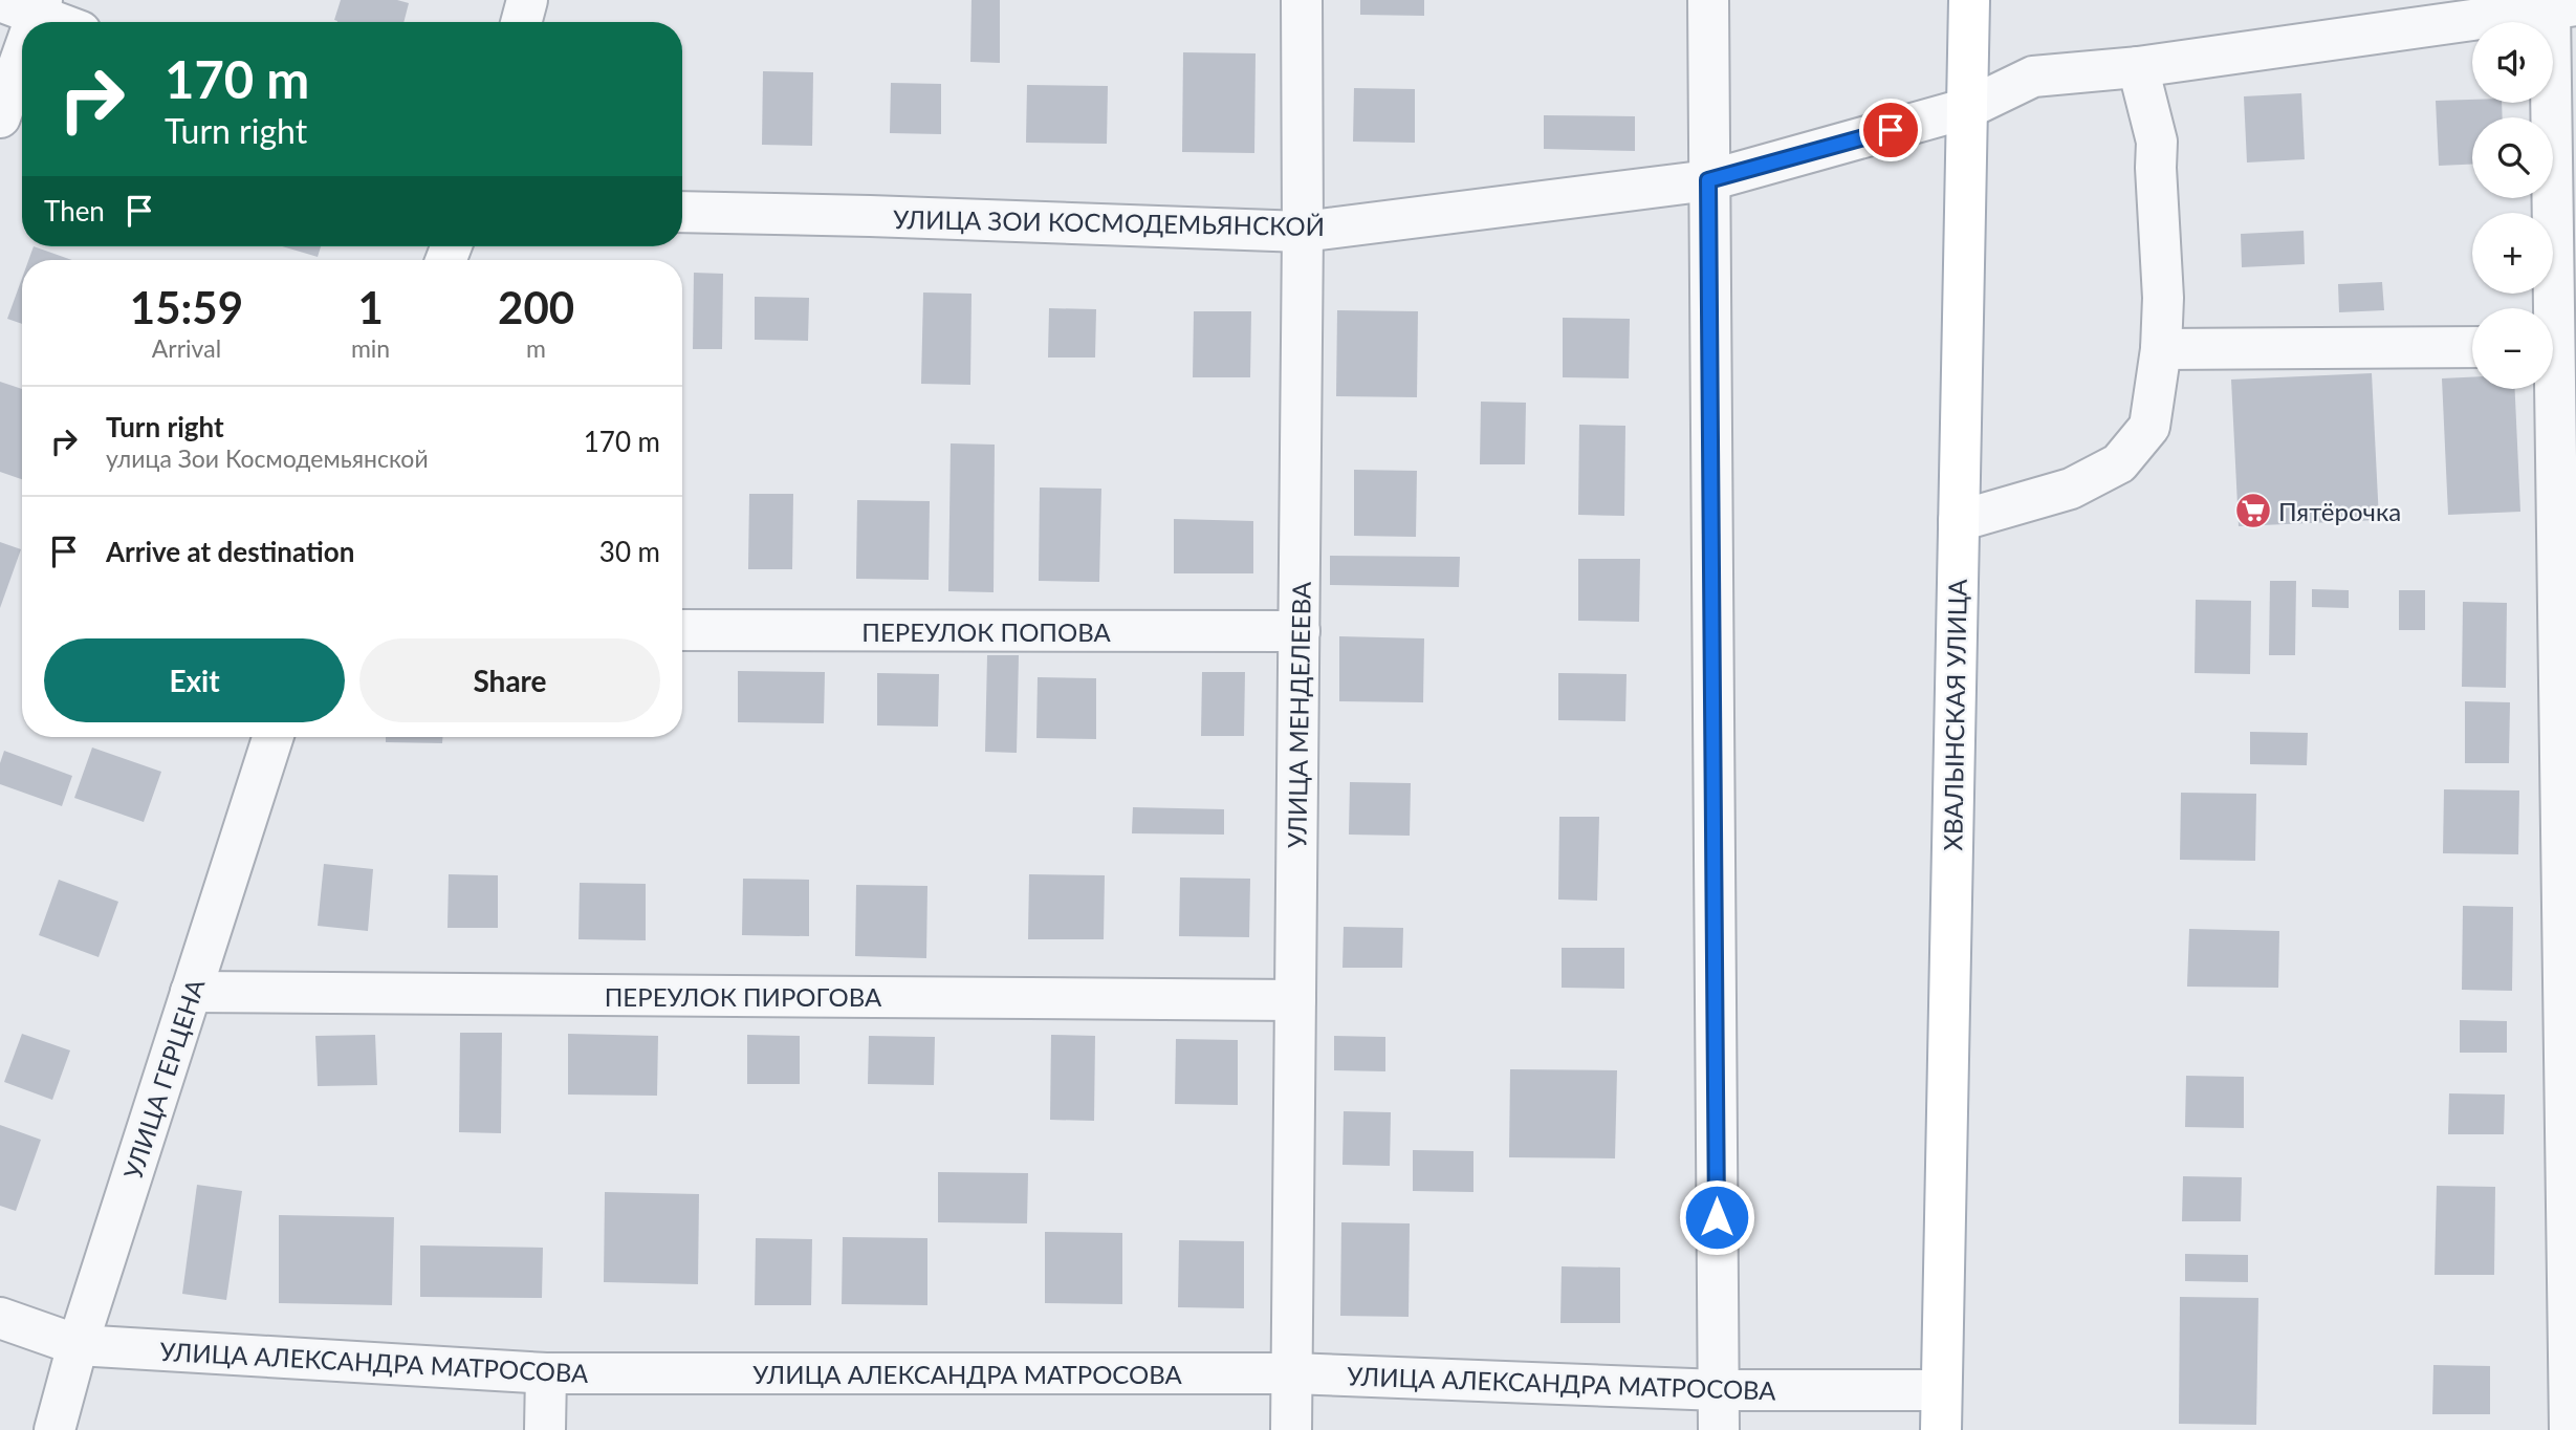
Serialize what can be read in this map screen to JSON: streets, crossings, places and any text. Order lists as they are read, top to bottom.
{
  "streets": {
    "main road": ["ХВАЛЫНСКАЯ УЛИЦА"],
    "street": [
      "УЛИЦА ЗОИ КОСМОДЕМЬЯНСКОЙ",
      "ПЕРЕУЛОК ПОПОВА",
      "УЛИЦА МЕНДЕЛЕЕВА",
      "ПЕРЕУЛОК ПИРОГОВА",
      "УЛИЦА ГЕРЦЕНА",
      "УЛИЦА АЛЕКСАНДРА МАТРОСОВА"
    ]
  },
  "crossings": [
    ["УЛИЦА ЗОИ КОСМОДЕМЬЯНСКОЙ", "УЛИЦА МЕНДЕЛЕЕВА"],
    ["УЛИЦА ЗОИ КОСМОДЕМЬЯНСКОЙ", "ХВАЛЫНСКАЯ УЛИЦА"],
    ["ПЕРЕУЛОК ПОПОВА", "УЛИЦА МЕНДЕЛЕЕВА"],
    ["УЛИЦА МЕНДЕЛЕЕВА", "ПЕРЕУЛОК ПИРОГОВА"],
    ["УЛИЦА МЕНДЕЛЕЕВА", "УЛИЦА АЛЕКСАНДРА МАТРОСОВА"],
    ["ХВАЛЫНСКАЯ УЛИЦА", "УЛИЦА АЛЕКСАНДРА МАТРОСОВА"],
    ["ПЕРЕУЛОК ПИРОГОВА", "УЛИЦА ГЕРЦЕНА"],
    ["УЛИЦА ГЕРЦЕНА", "УЛИЦА АЛЕКСАНДРА МАТРОСОВА"]
  ],
  "places": {
    "supermarket": ["Пятёрочка"]
  },
  "page": {
    "map_buttons": ["+", "−"],
    "turn": ["170 m", "Turn right"],
    "then": "Then",
    "eta": [
      "15:59",
      "Arrival",
      "1",
      "min",
      "200",
      "m"
    ],
    "list": [
      {
        "name": "Turn right",
        "note": "улица Зои Космодемьянской",
        "value": "170 m"
      },
      {
        "name": "Arrive at destination",
        "value": "30 m"
      }
    ],
    "buttons": ["Exit", "Share"]
  }
}
